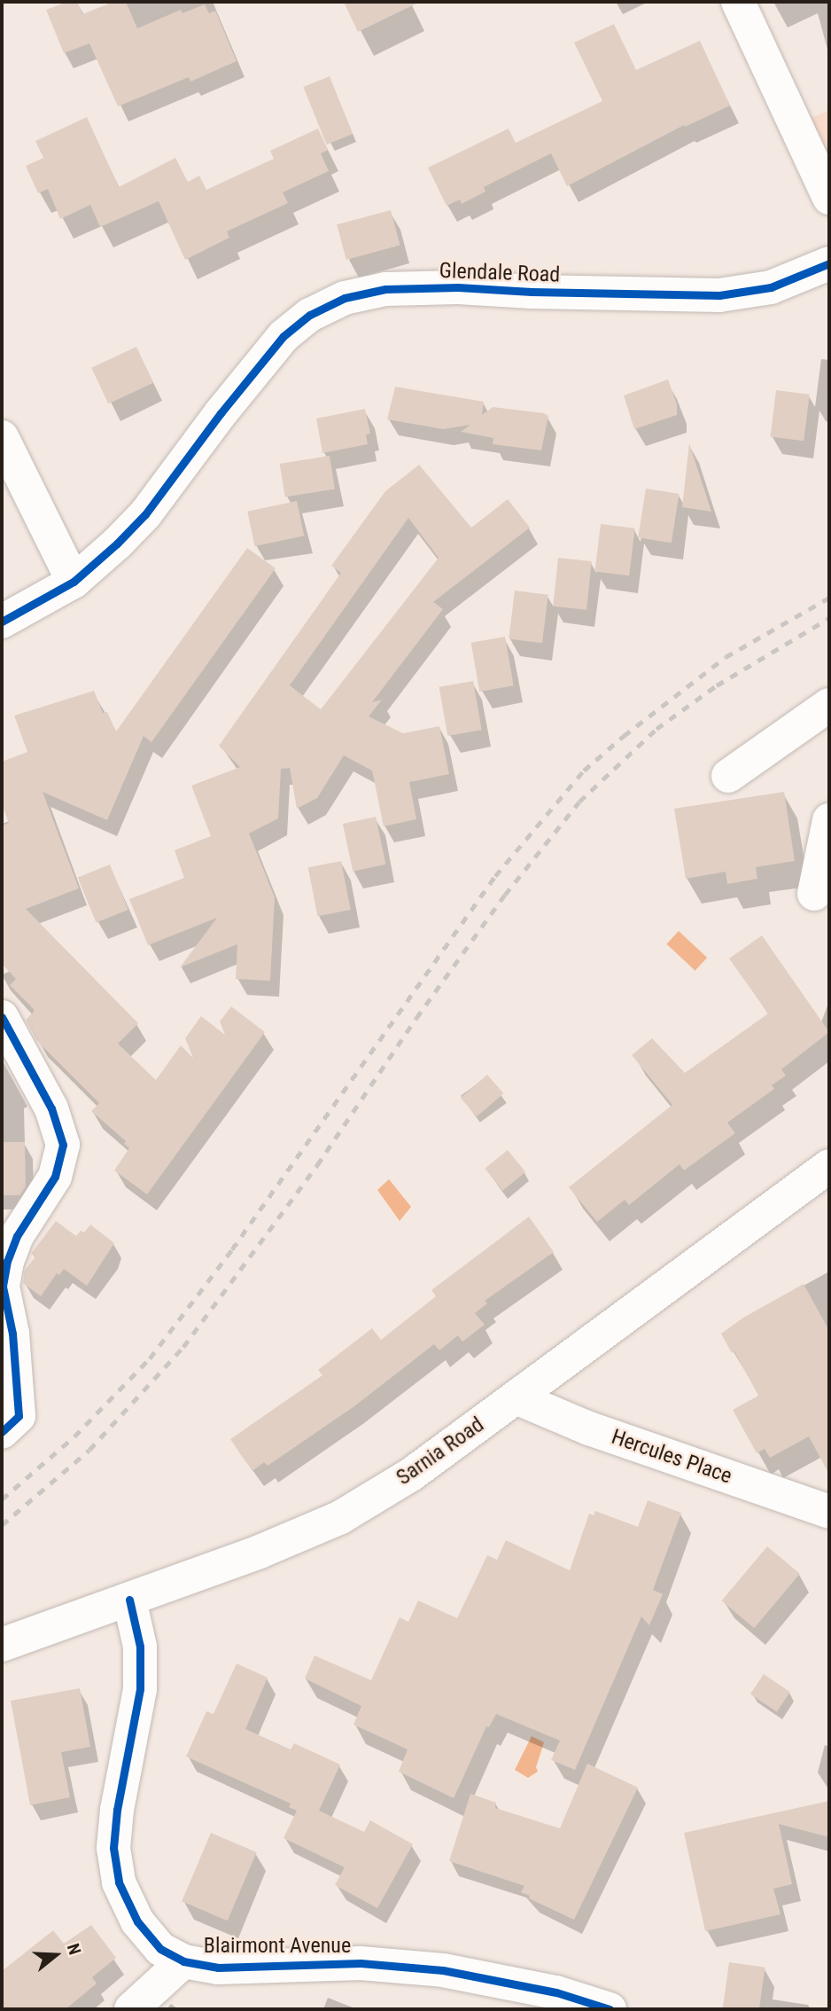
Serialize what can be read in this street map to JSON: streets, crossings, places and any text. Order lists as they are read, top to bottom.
{
  "streets": {
    "street": [
      "Glendale Road",
      "Sarnia Road",
      "Hercules Place",
      "Blairmont Avenue"
    ]
  },
  "crossings": [
    ["Sarnia Road", "Hercules Place"],
    ["Sarnia Road", "Blairmont Avenue"]
  ],
  "north": "right"
}
